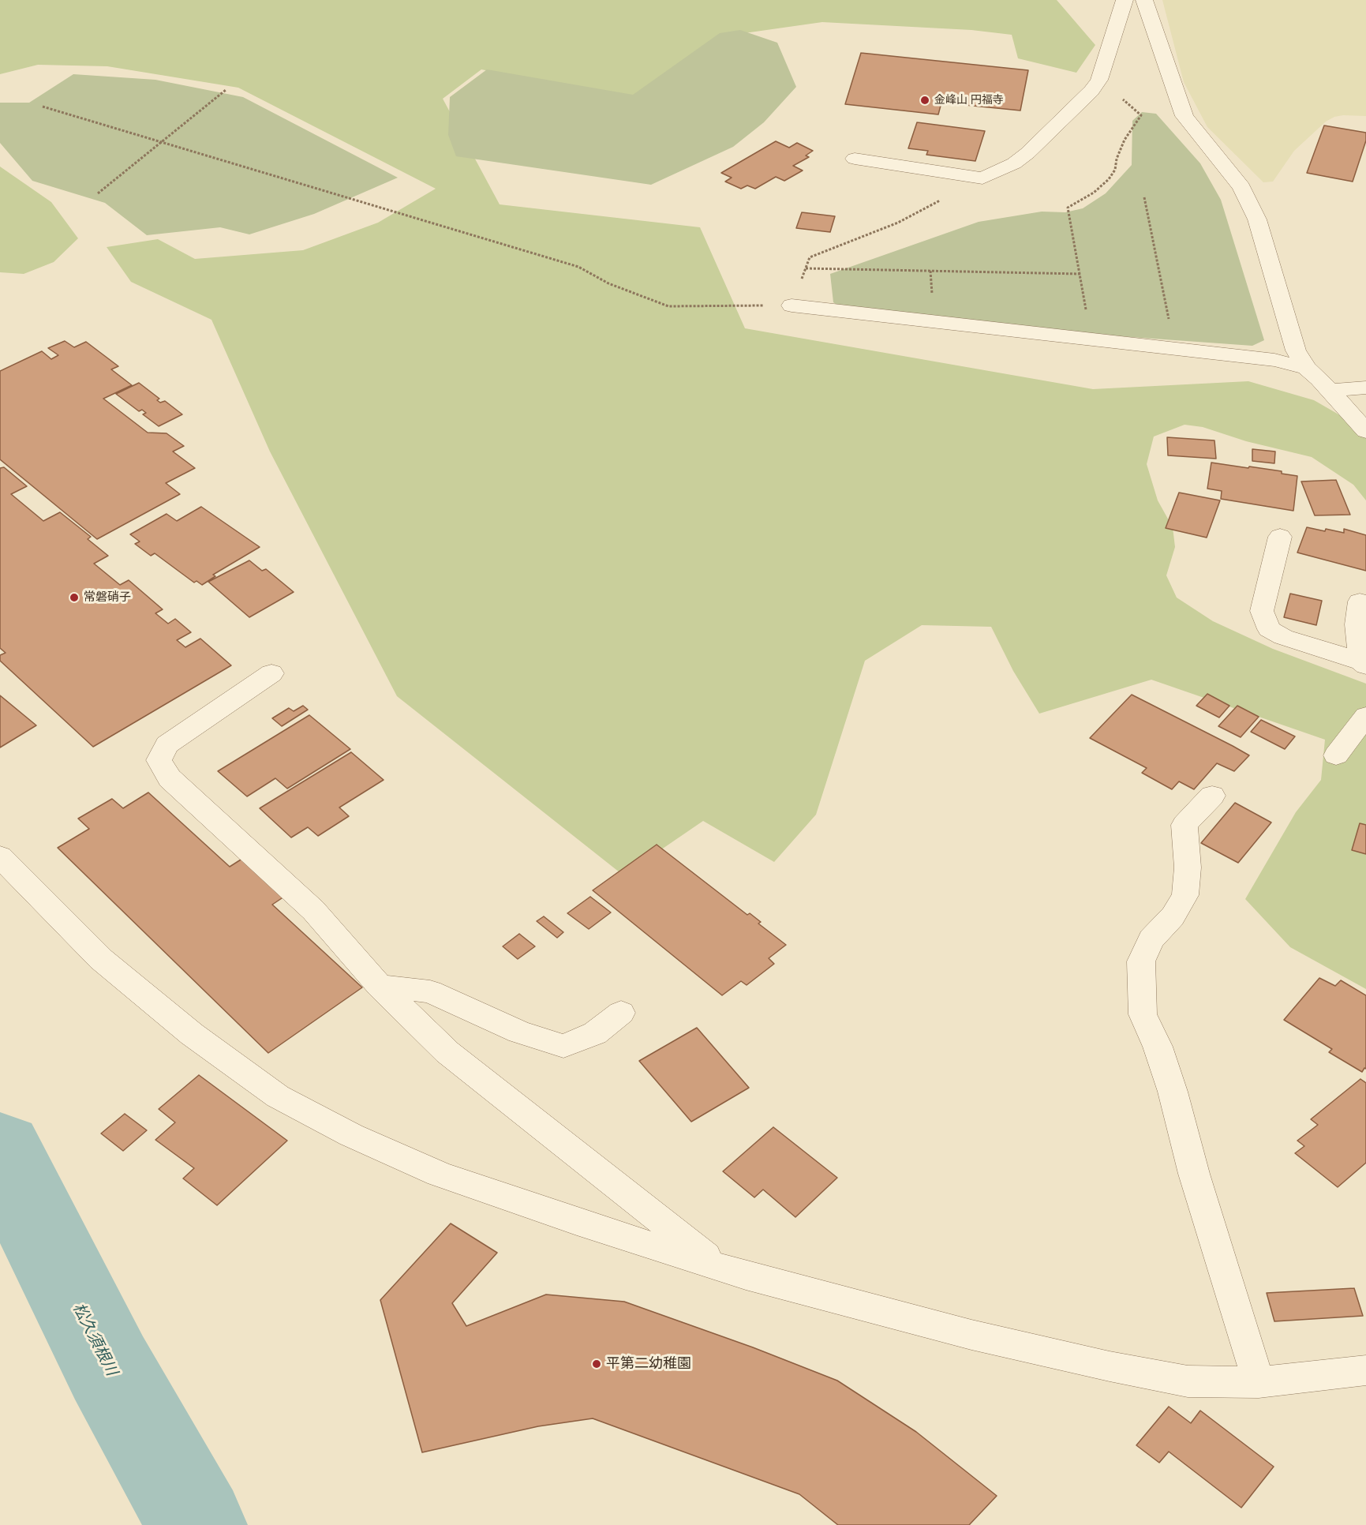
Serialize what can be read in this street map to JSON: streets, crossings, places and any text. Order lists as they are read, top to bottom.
{
  "water": ["松久須根川"],
  "places": ["金峰山 円福寺", "常磐硝子", "平第二幼稚園"]
}
